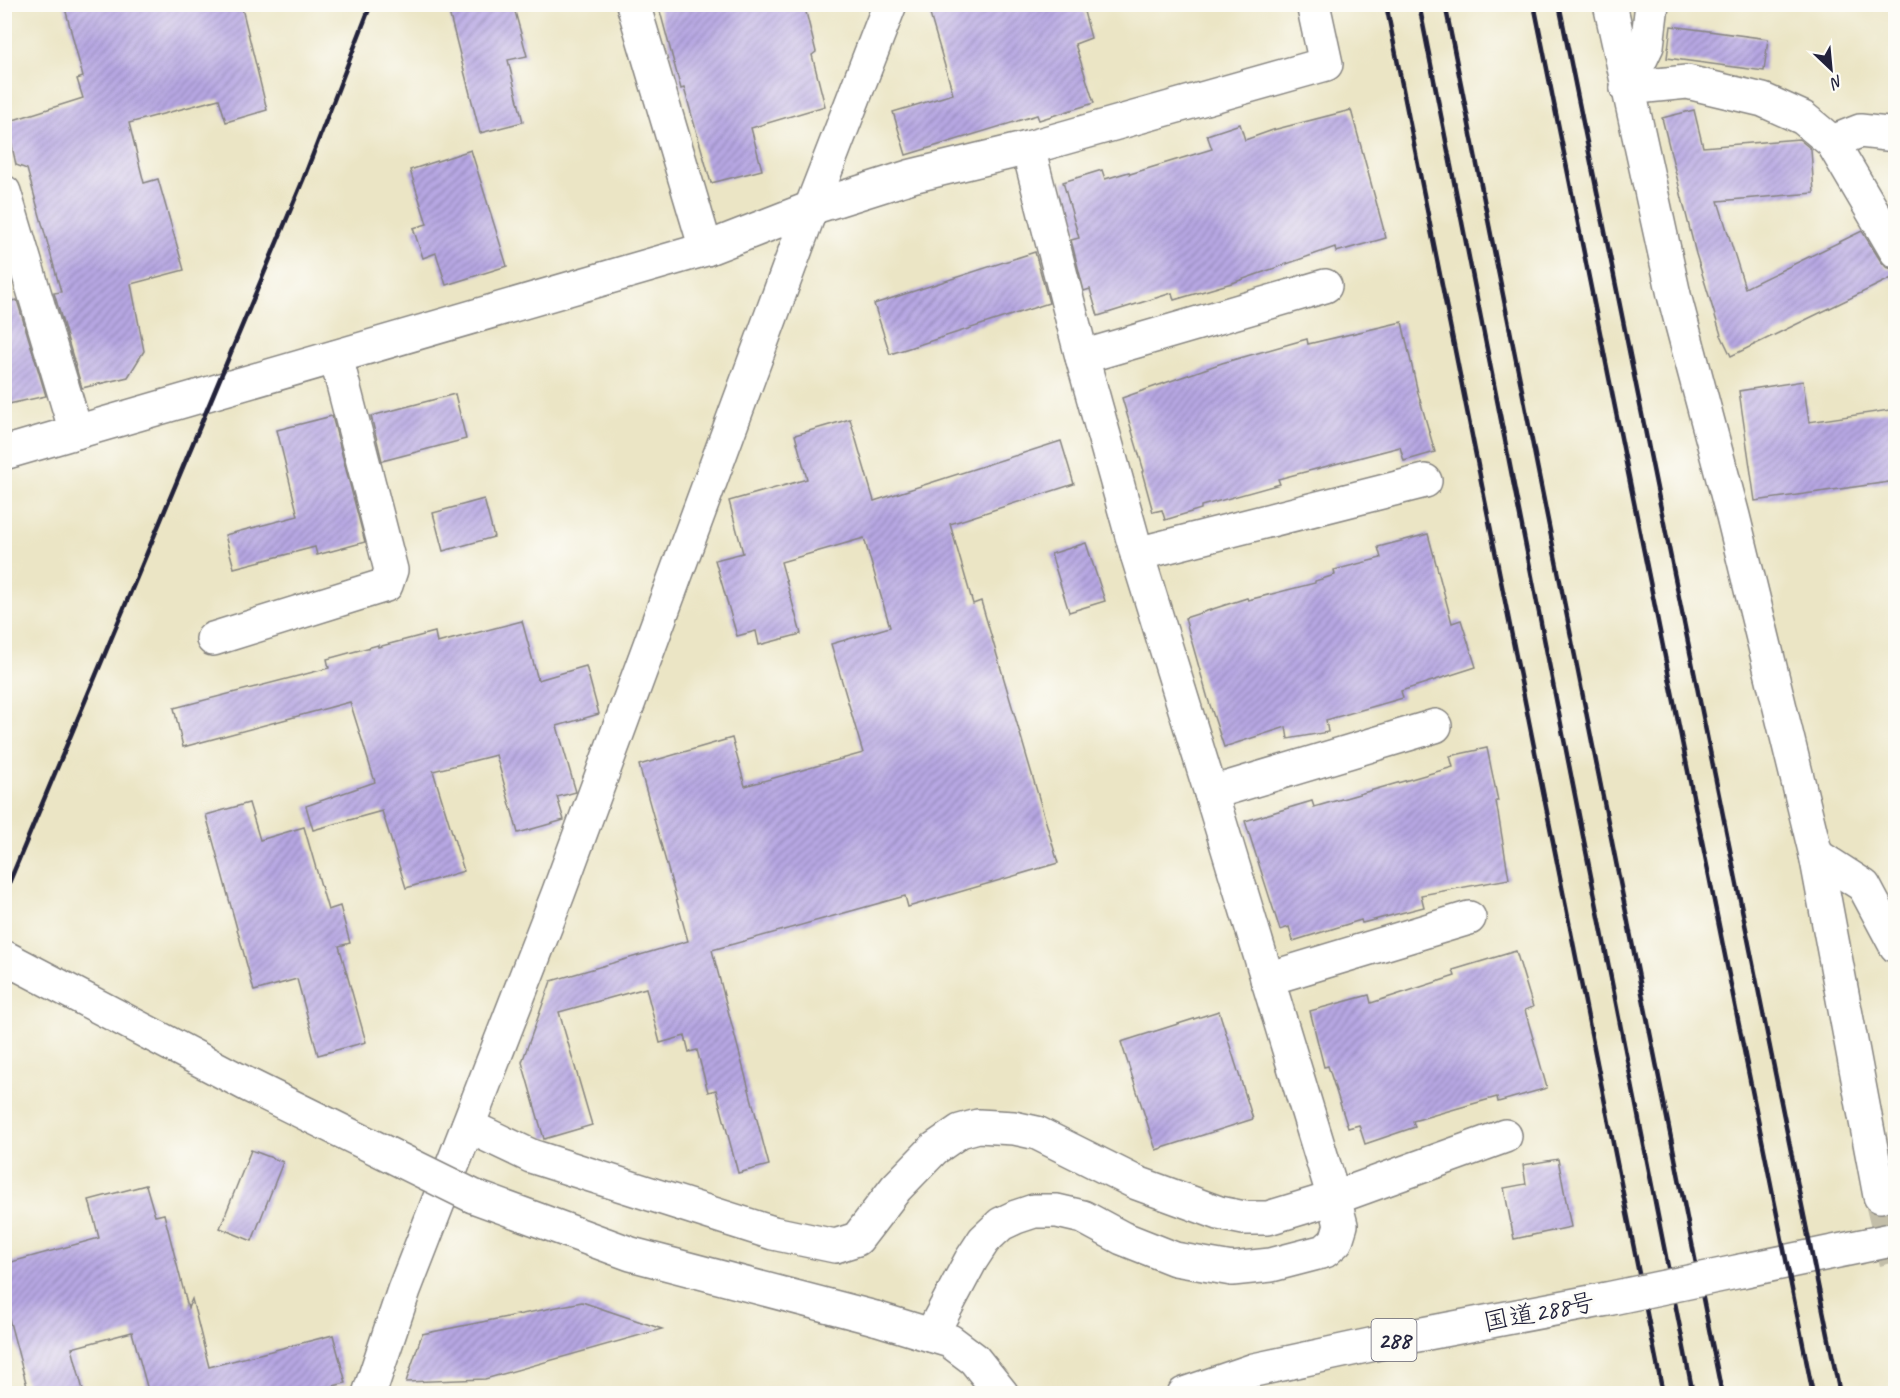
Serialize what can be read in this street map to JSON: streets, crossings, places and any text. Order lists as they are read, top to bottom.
{
  "streets": {
    "main road": ["国道288号", "288"]
  },
  "north": "bottom right"
}
